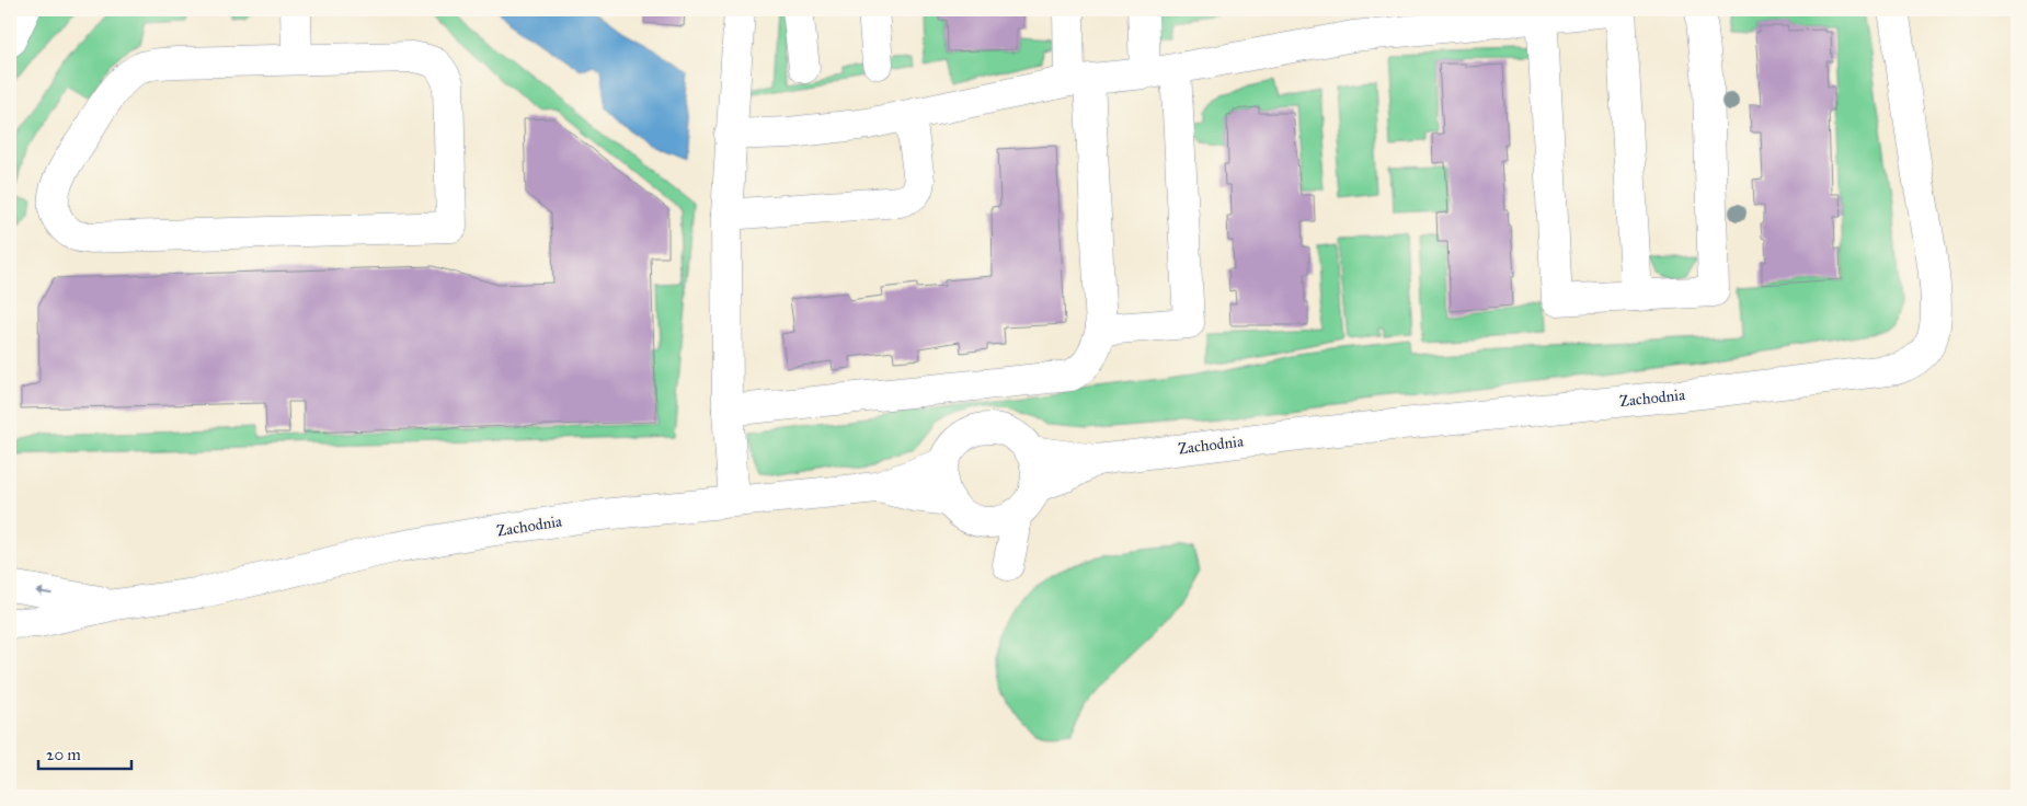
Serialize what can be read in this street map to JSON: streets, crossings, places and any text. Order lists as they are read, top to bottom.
{
  "streets": {
    "street": ["Zachodnia"]
  },
  "scale_bar": "20 m"
}
